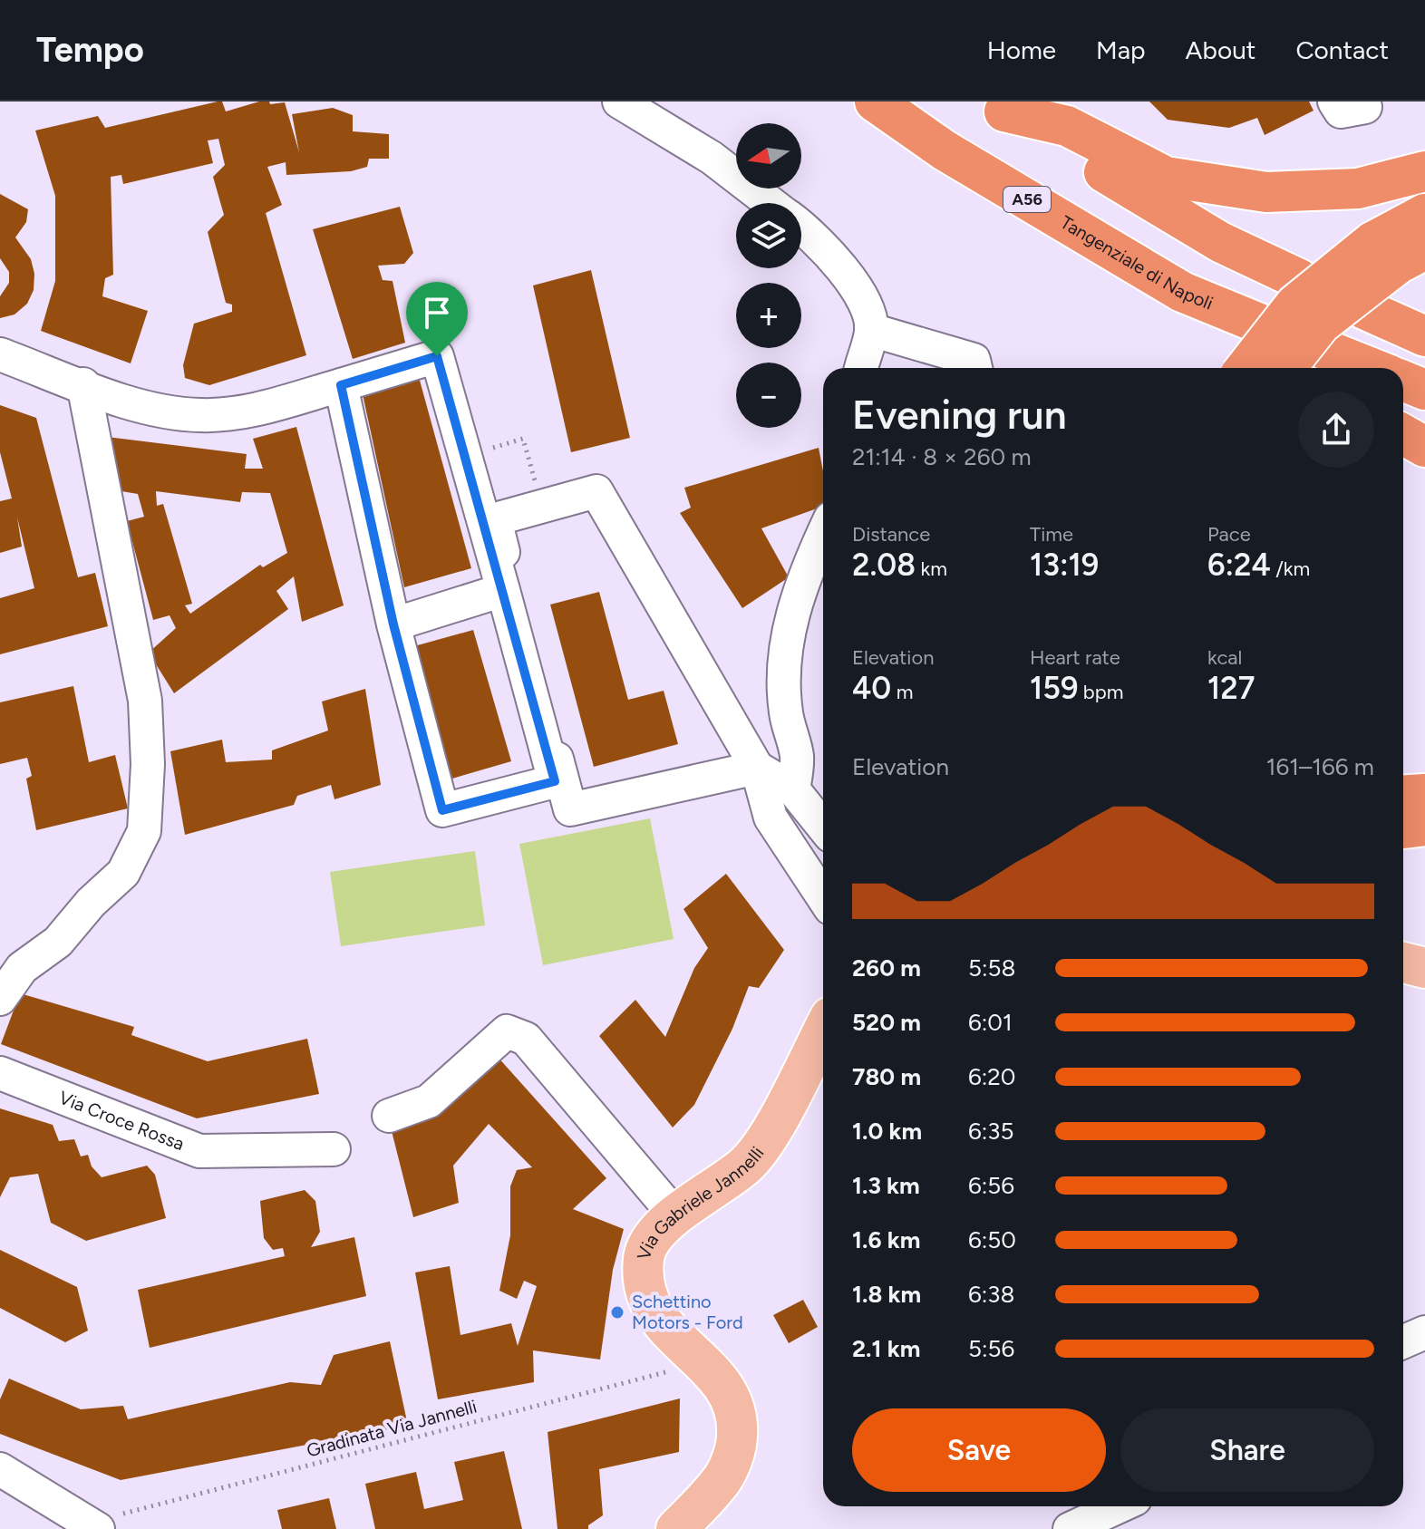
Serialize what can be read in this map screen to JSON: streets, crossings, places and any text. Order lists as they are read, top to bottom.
{
  "streets": {
    "highway": ["A56", "Tangenziale di Napoli"],
    "main road": ["Via Gabriele Jannelli"],
    "street": ["Via Croce Rossa"],
    "path": ["Gradinata Via Jannelli"]
  },
  "crossings": [
    ["Via Gabriele Jannelli", "Gradinata Via Jannelli"]
  ],
  "places": ["Schettino Motors - Ford"],
  "north": "left",
  "page": {
    "header": "Tempo",
    "nav": [
      "Home",
      "Map",
      "About",
      "Contact"
    ],
    "map_buttons": ["+", "−"],
    "heading": ["Evening run", "21:14 · 8 × 260 m"],
    "stats": [
      ["Distance", "2.08 km"],
      ["Time", "13:19"],
      ["Pace", "6:24 /km"],
      ["Elevation", "40 m"],
      ["Heart rate", "159 bpm"],
      ["kcal", "127"]
    ],
    "chart": ["Elevation", "161–166 m"],
    "list": [
      {
        "name": "260 m",
        "note": "5:58"
      },
      {
        "name": "520 m",
        "note": "6:01"
      },
      {
        "name": "780 m",
        "note": "6:20"
      },
      {
        "name": "1.0 km",
        "note": "6:35"
      },
      {
        "name": "1.3 km",
        "note": "6:56"
      },
      {
        "name": "1.6 km",
        "note": "6:50"
      },
      {
        "name": "1.8 km",
        "note": "6:38"
      },
      {
        "name": "2.1 km",
        "note": "5:56"
      }
    ],
    "buttons": ["Save", "Share"]
  }
}
